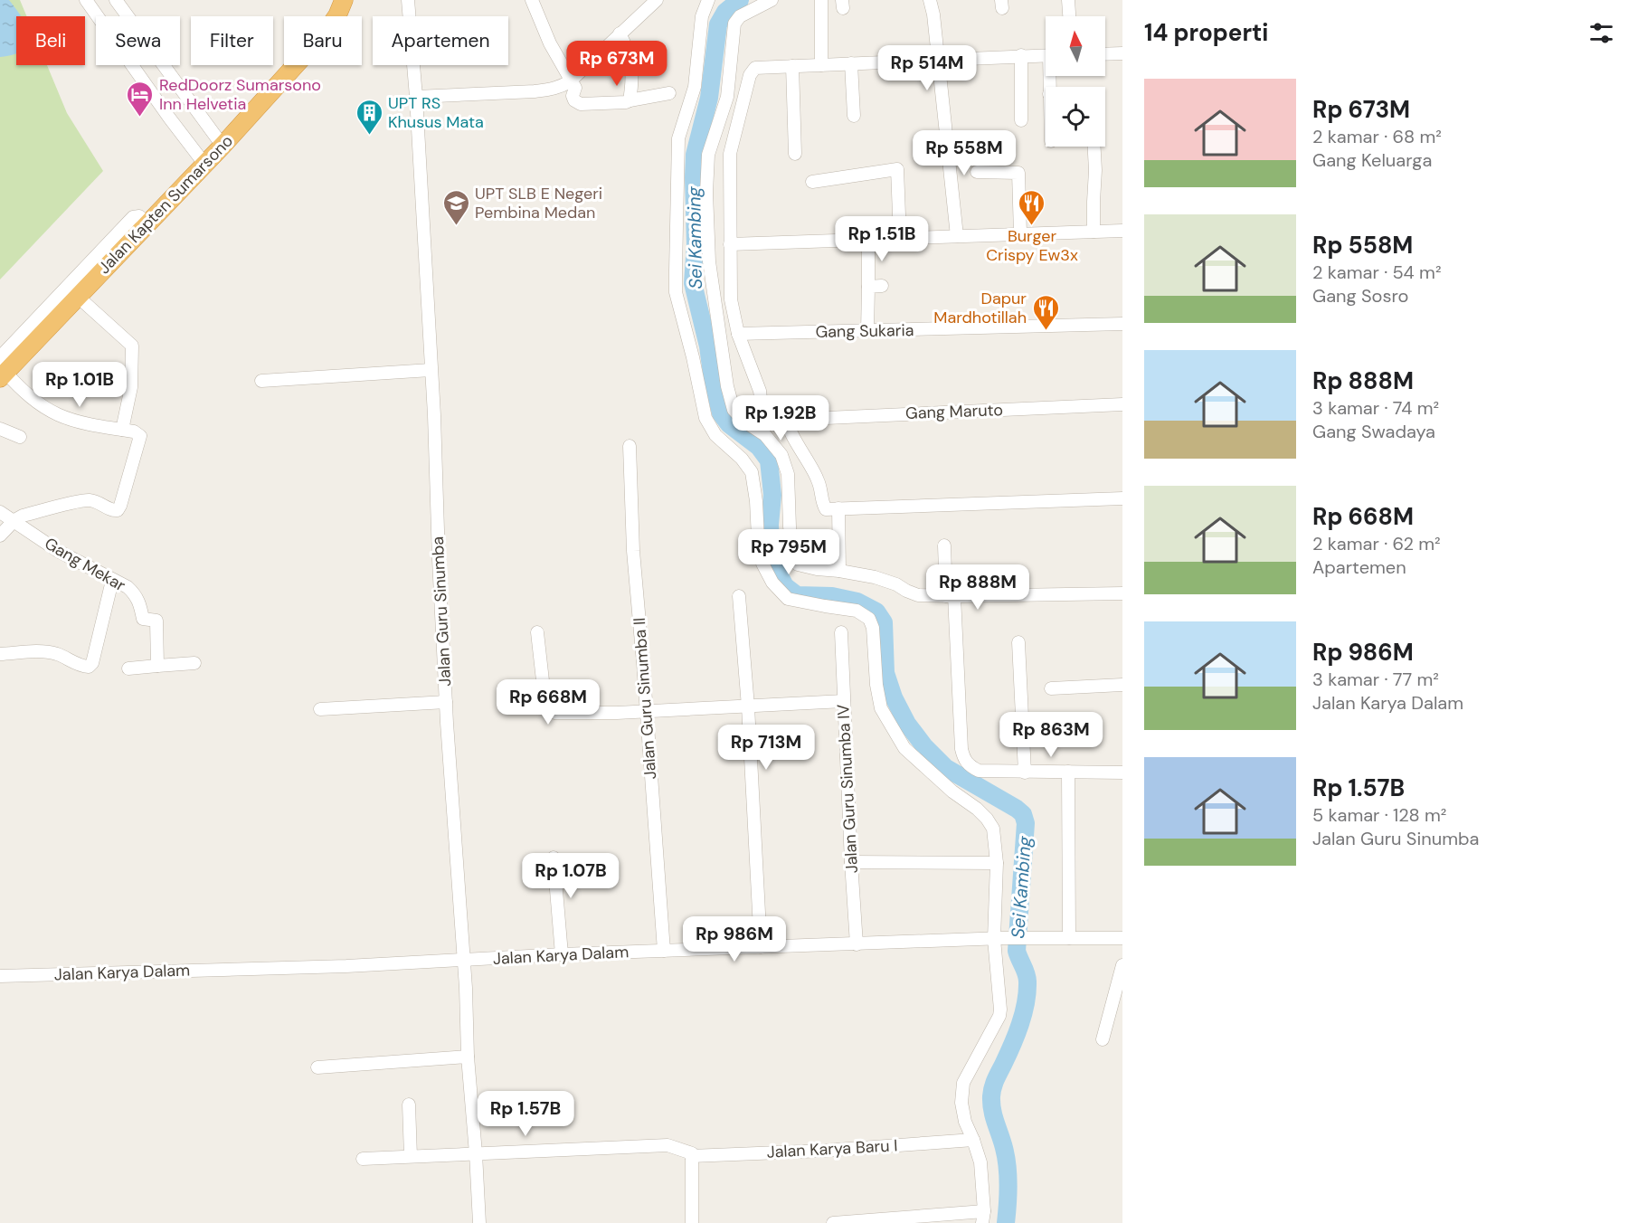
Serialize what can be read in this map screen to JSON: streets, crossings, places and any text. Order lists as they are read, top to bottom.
{
  "streets": {
    "highway": ["Jalan Kapten Sumarsono"],
    "street": [
      "Gang Sukaria",
      "Gang Maruto",
      "Gang Mekar",
      "Jalan Guru Sinumba",
      "Jalan Guru Sinumba II",
      "Jalan Guru Sinumba IV",
      "Jalan Karya Dalam",
      "Jalan Karya Baru I"
    ]
  },
  "crossings": [
    ["Jalan Guru Sinumba", "Jalan Karya Dalam"],
    ["Jalan Guru Sinumba II", "Jalan Karya Dalam"],
    ["Jalan Guru Sinumba IV", "Jalan Karya Dalam"]
  ],
  "water": ["Sei Kambing"],
  "places": {
    "hotel": ["RedDoorz Sumarsono Inn Helvetia"],
    "building": ["UPT RS Khusus Mata"],
    "school or university": ["UPT SLB E Negeri Pembina Medan"],
    "restaurant": ["Burger Crispy Ew3x", "Dapur Mardhotillah"]
  },
  "north": "top",
  "page": {
    "heading": "14 properti",
    "chip": [
      "Beli",
      "Sewa",
      "Filter",
      "Baru",
      "Apartemen"
    ],
    "price": [
      "Rp 673M",
      "Rp 514M",
      "Rp 558M",
      "Rp 1.51B",
      "Rp 1.01B",
      "Rp 1.92B",
      "Rp 795M",
      "Rp 888M",
      "Rp 668M",
      "Rp 863M",
      "Rp 713M",
      "Rp 1.07B",
      "Rp 986M",
      "Rp 1.57B"
    ],
    "list": [
      {
        "name": "Rp 673M",
        "note": "2 kamar · 68 m² · Gang Keluarga"
      },
      {
        "name": "Rp 558M",
        "note": "2 kamar · 54 m² · Gang Sosro"
      },
      {
        "name": "Rp 888M",
        "note": "3 kamar · 74 m² · Gang Swadaya"
      },
      {
        "name": "Rp 668M",
        "note": "2 kamar · 62 m² · Apartemen"
      },
      {
        "name": "Rp 986M",
        "note": "3 kamar · 77 m² · Jalan Karya Dalam"
      },
      {
        "name": "Rp 1.57B",
        "note": "5 kamar · 128 m² · Jalan Guru Sinumba"
      }
    ]
  }
}
